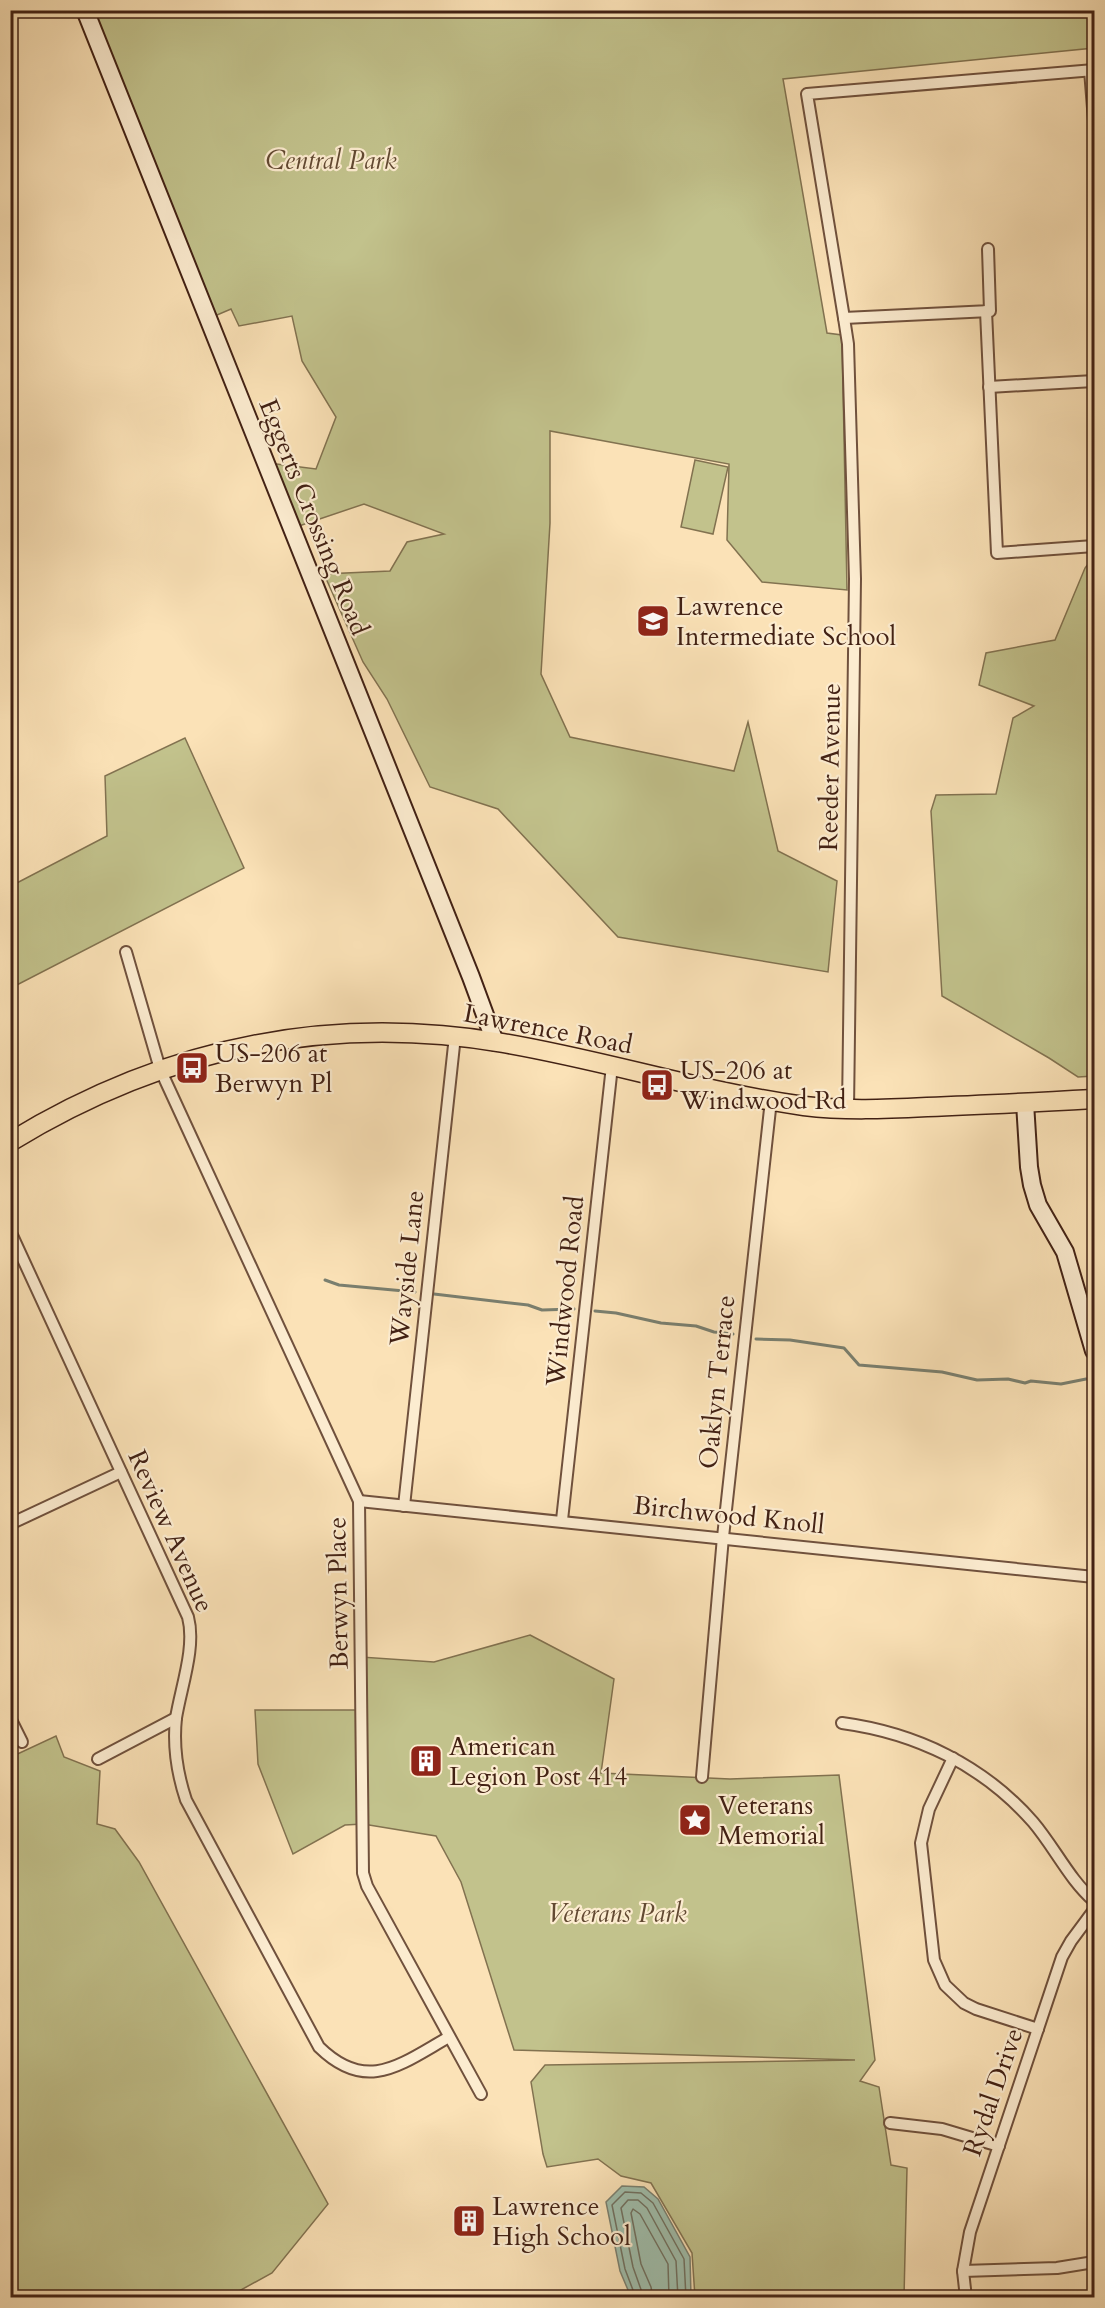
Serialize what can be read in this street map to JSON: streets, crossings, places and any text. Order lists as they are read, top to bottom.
{
  "streets": {
    "main road": ["Lawrence Road"],
    "street": [
      "Eggerts Crossing Road",
      "Reeder Avenue",
      "Wayside Lane",
      "Windwood Road",
      "Oaklyn Terrace",
      "Birchwood Knoll",
      "Review Avenue",
      "Berwyn Place",
      "Rydal Drive"
    ]
  },
  "crossings": [
    ["Eggerts Crossing Road", "Lawrence Road"],
    ["Reeder Avenue", "Lawrence Road"],
    ["Lawrence Road", "Wayside Lane"],
    ["Lawrence Road", "Windwood Road"],
    ["Lawrence Road", "Oaklyn Terrace"],
    ["Lawrence Road", "Berwyn Place"],
    ["Wayside Lane", "Birchwood Knoll"],
    ["Windwood Road", "Birchwood Knoll"],
    ["Oaklyn Terrace", "Birchwood Knoll"],
    ["Birchwood Knoll", "Berwyn Place"],
    ["Review Avenue", "Berwyn Place"]
  ],
  "parks": ["Central Park", "Veterans Park"],
  "places": {
    "school or university": ["Lawrence Intermediate School"],
    "bus stop": ["US-206 at Berwyn Pl", "US-206 at Windwood Rd"],
    "building": ["American Legion Post 414", "Lawrence High School"],
    "place": ["Veterans Memorial"]
  }
}
